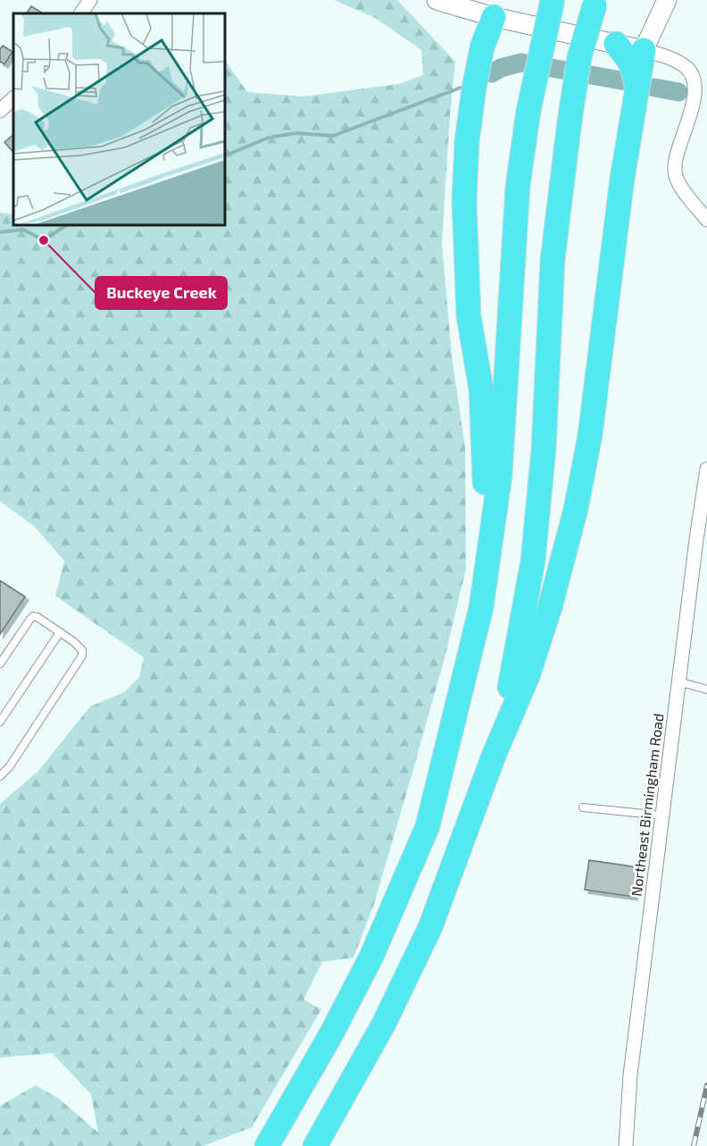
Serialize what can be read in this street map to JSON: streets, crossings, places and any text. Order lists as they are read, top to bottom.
{
  "streets": {
    "street": ["Northeast Birmingham Road"]
  },
  "places": ["Buckeye Creek"]
}
